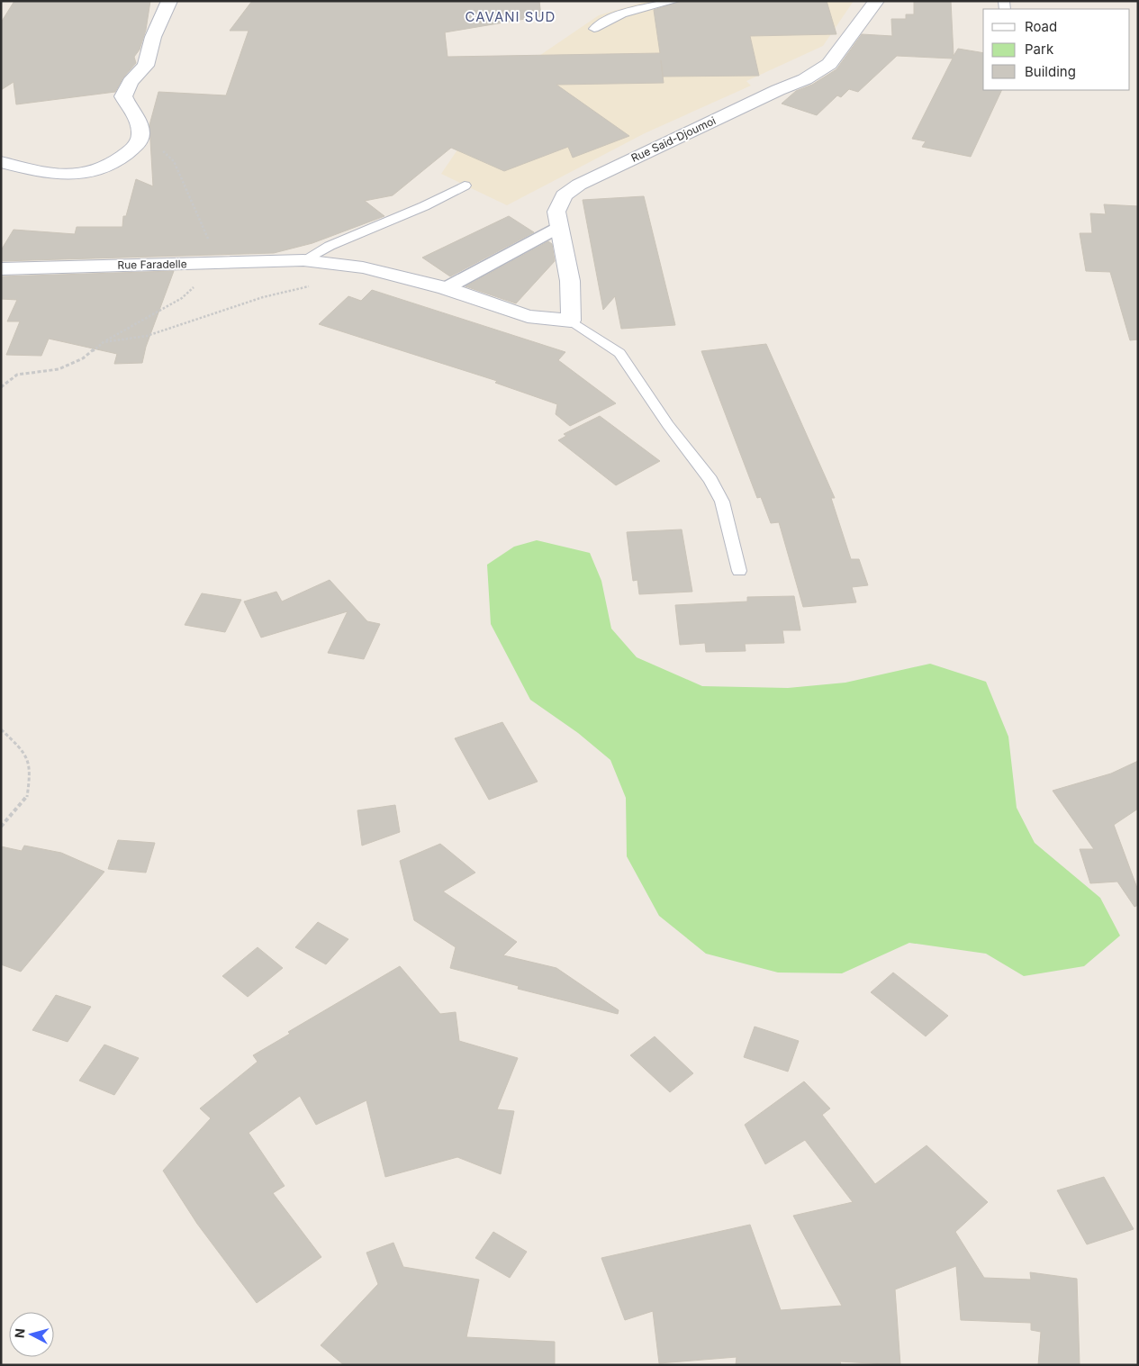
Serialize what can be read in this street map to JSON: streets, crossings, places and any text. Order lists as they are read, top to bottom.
{
  "streets": {
    "street": ["Rue Said-Djoumoi", "Rue Faradelle"]
  },
  "districts": ["CAVANI SUD"],
  "legend": ["Road", "Park", "Building"],
  "north": "left"
}
